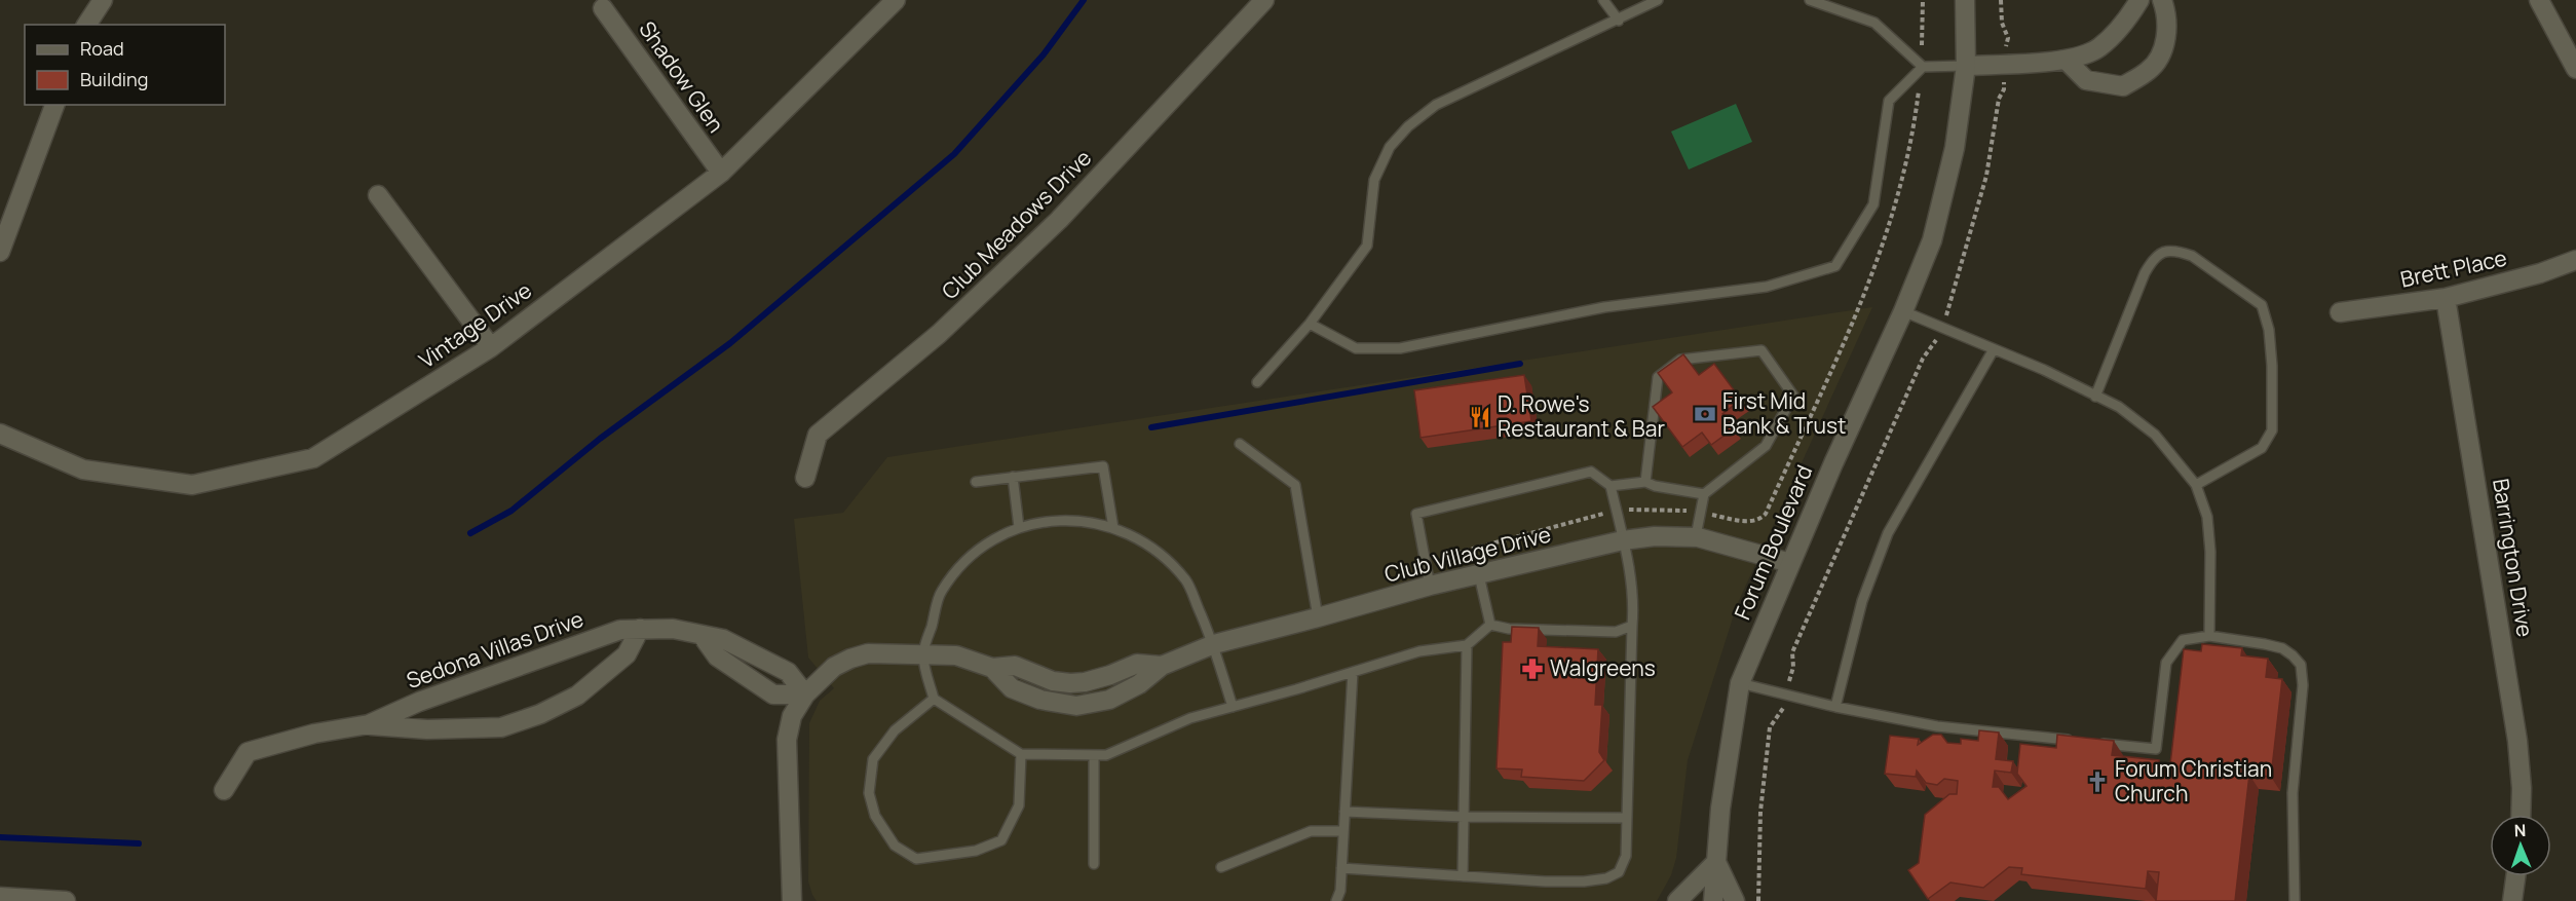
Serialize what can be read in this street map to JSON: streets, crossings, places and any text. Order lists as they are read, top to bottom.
{
  "streets": {
    "street": [
      "Shadow Glen",
      "Club Meadows Drive",
      "Brett Place",
      "Vintage Drive",
      "Forum Boulevard",
      "Club Village Drive",
      "Barrington Drive",
      "Sedona Villas Drive"
    ]
  },
  "crossings": [
    ["Shadow Glen", "Vintage Drive"],
    ["Brett Place", "Barrington Drive"],
    ["Forum Boulevard", "Club Village Drive"],
    ["Club Village Drive", "Sedona Villas Drive"]
  ],
  "places": {
    "bank": ["First Mid Bank & Trust"],
    "restaurant": ["D. Rowe's Restaurant & Bar"],
    "pharmacy": ["Walgreens"],
    "church": ["Forum Christian Church"]
  },
  "legend": ["Road", "Building"],
  "north": "top"
}
